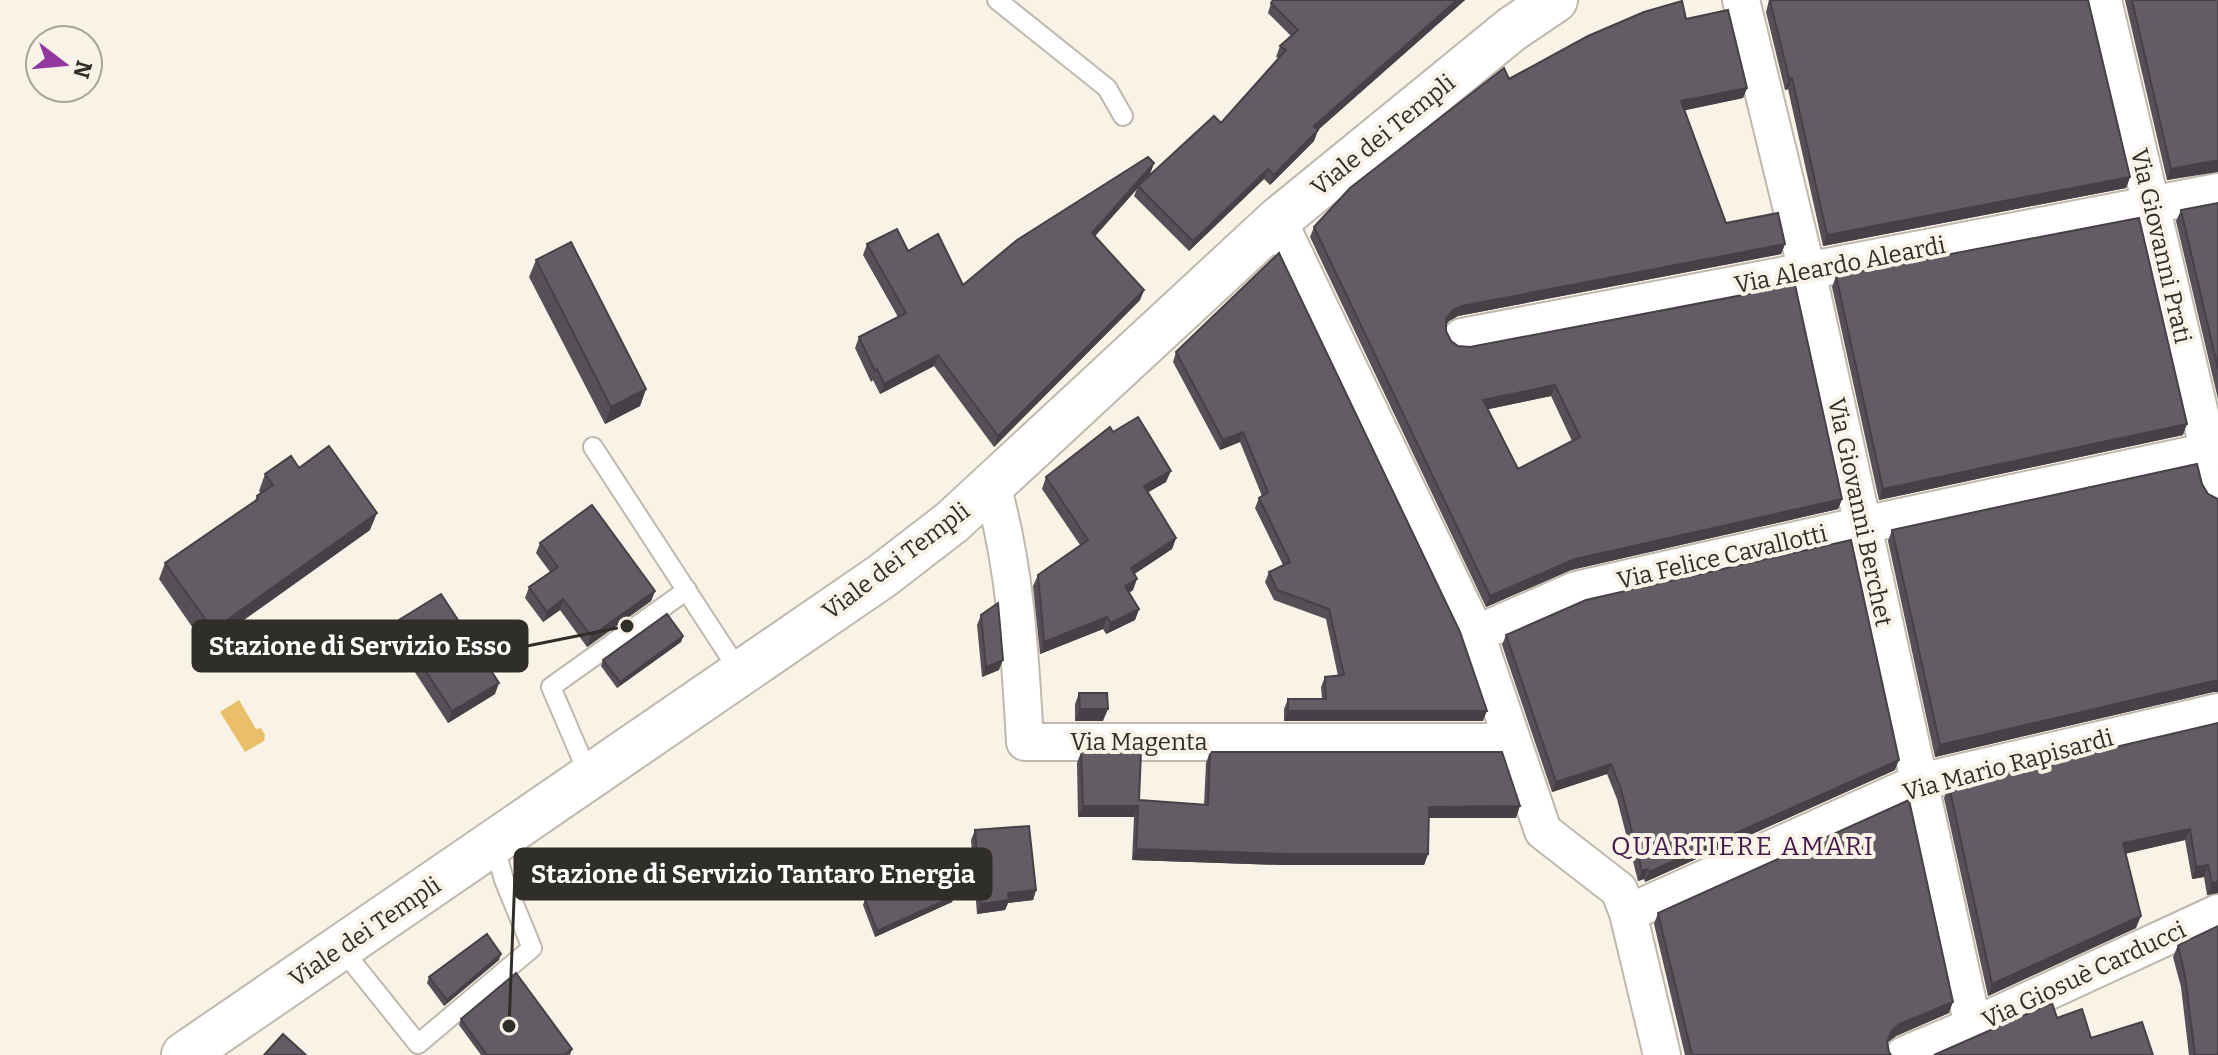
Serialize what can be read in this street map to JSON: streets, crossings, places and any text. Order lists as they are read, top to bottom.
{
  "streets": {
    "main road": ["Viale dei Templi"],
    "street": [
      "Via Giovanni Prati",
      "Via Aleardo Aleardi",
      "Via Giovanni Berchet",
      "Via Felice Cavallotti",
      "Via Magenta",
      "Via Mario Rapisardi",
      "Via Giosuè Carducci"
    ]
  },
  "crossings": [
    ["Viale dei Templi", "Via Magenta"],
    ["Via Giovanni Prati", "Via Aleardo Aleardi"],
    ["Via Giovanni Prati", "Via Felice Cavallotti"],
    ["Via Aleardo Aleardi", "Via Giovanni Berchet"],
    ["Via Giovanni Berchet", "Via Felice Cavallotti"],
    ["Via Giovanni Berchet", "Via Mario Rapisardi"],
    ["Via Giovanni Berchet", "Via Giosuè Carducci"]
  ],
  "districts": ["QUARTIERE AMARI"],
  "places": ["Stazione di Servizio Esso", "Stazione di Servizio Tantaro Energia"],
  "north": "right"
}
